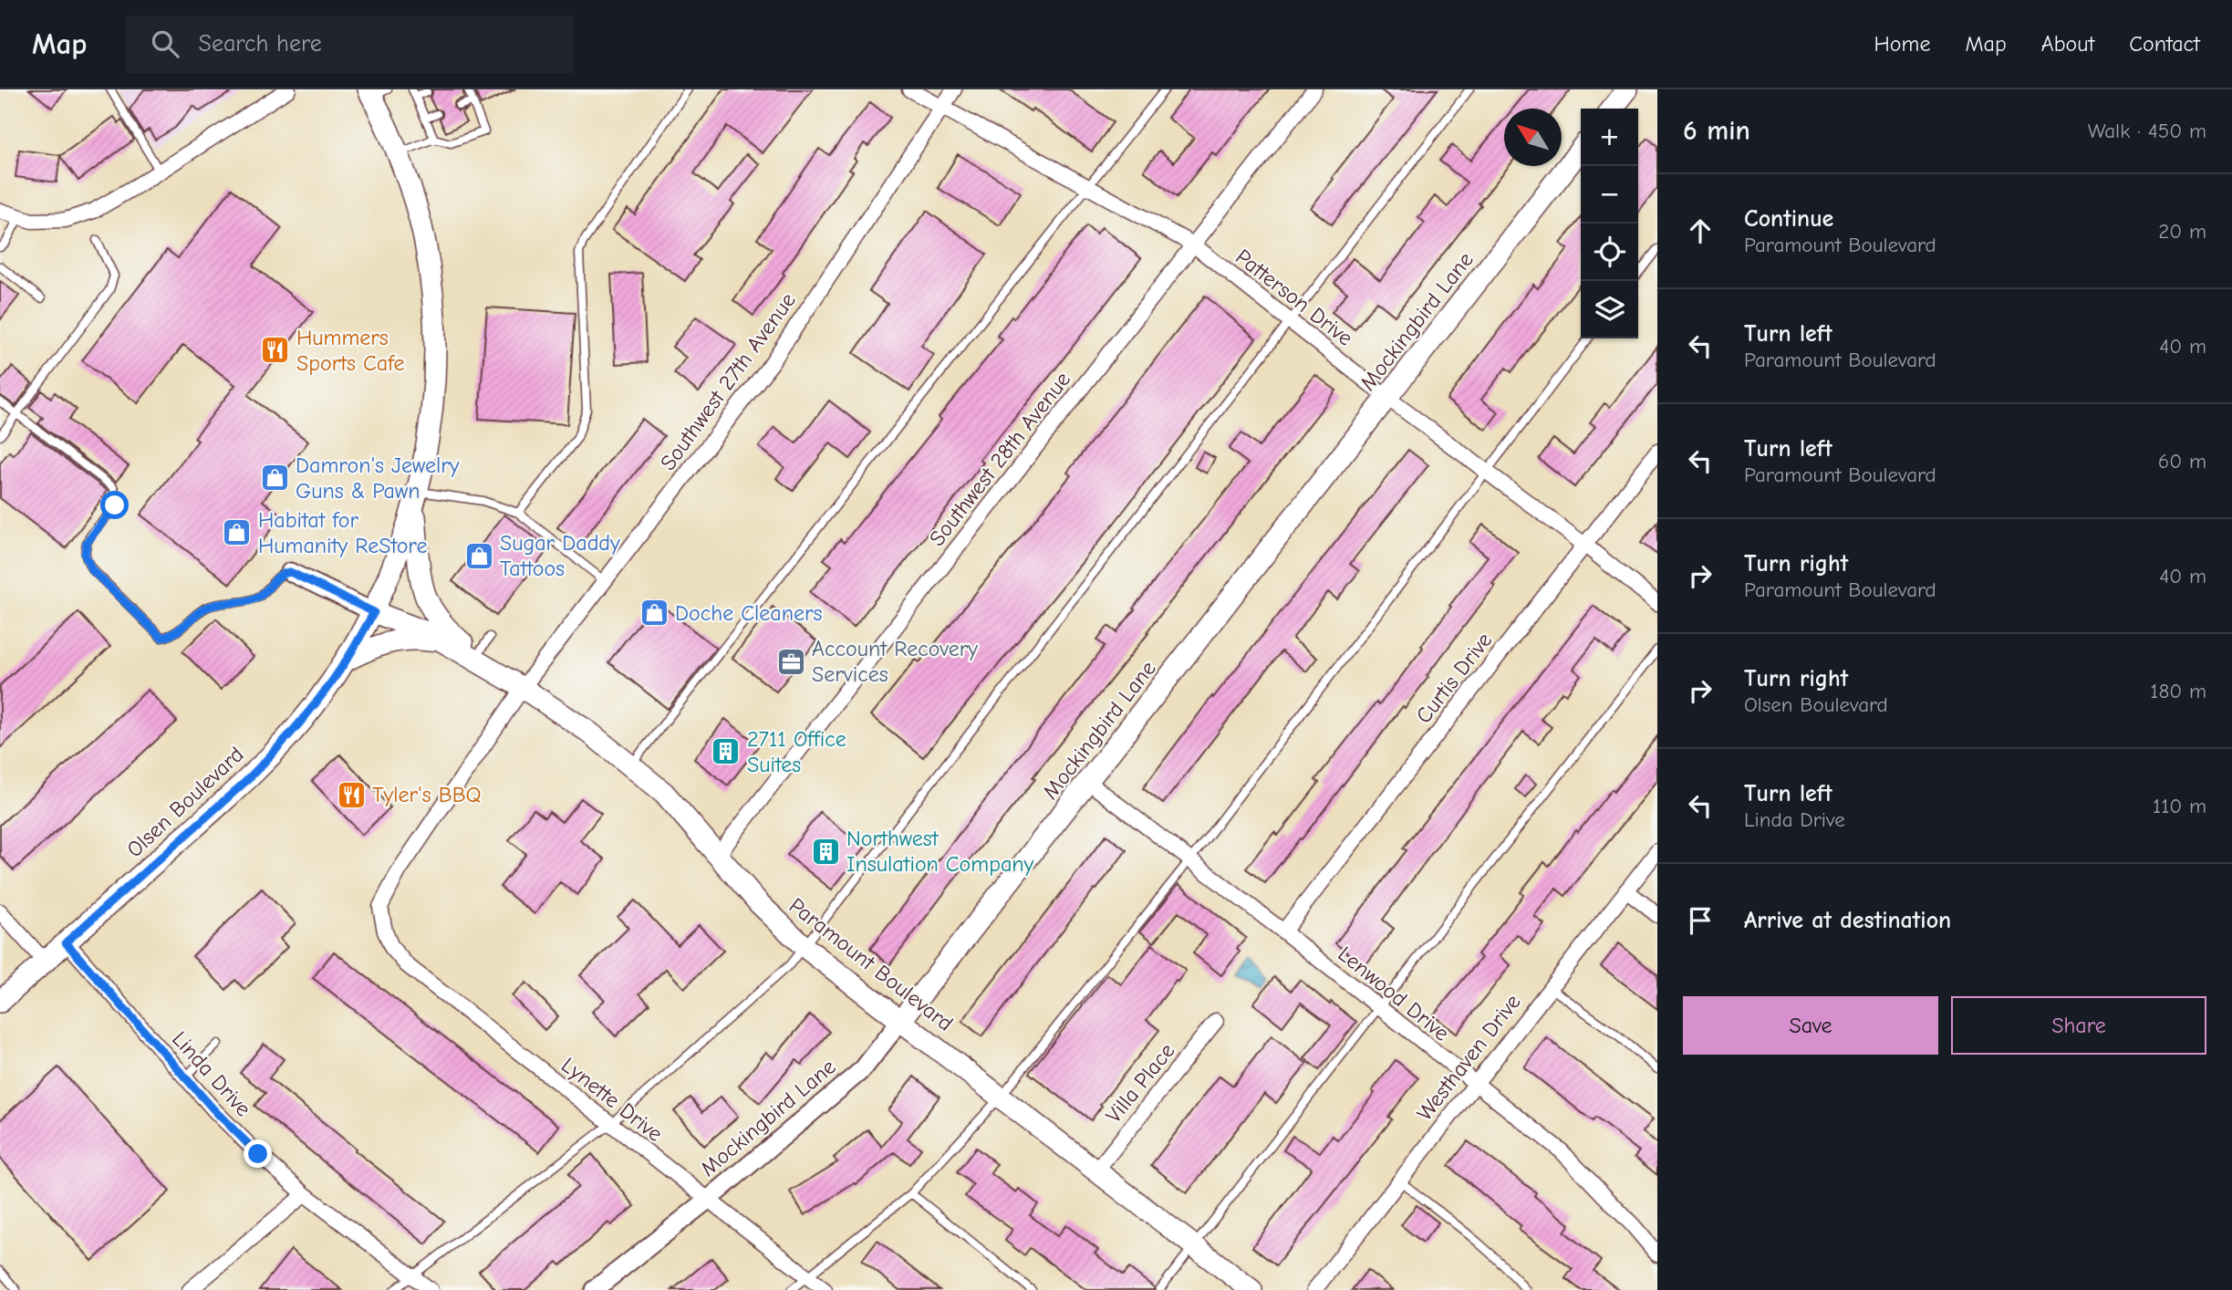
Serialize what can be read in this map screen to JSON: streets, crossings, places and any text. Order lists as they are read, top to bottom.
{
  "streets": {
    "main road": ["Mockingbird Lane", "Olsen Boulevard", "Paramount Boulevard"],
    "street": [
      "Patterson Drive",
      "Southwest 27th Avenue",
      "Southwest 28th Avenue",
      "Curtis Drive",
      "Lenwood Drive",
      "Westhaven Drive",
      "Linda Drive",
      "Villa Place",
      "Lynette Drive"
    ]
  },
  "crossings": [
    ["Patterson Drive", "Mockingbird Lane"],
    ["Patterson Drive", "Southwest 27th Avenue"],
    ["Patterson Drive", "Southwest 28th Avenue"],
    ["Patterson Drive", "Curtis Drive"],
    ["Mockingbird Lane", "Paramount Boulevard"],
    ["Mockingbird Lane", "Lenwood Drive"],
    ["Mockingbird Lane", "Lynette Drive"],
    ["Southwest 27th Avenue", "Paramount Boulevard"],
    ["Southwest 27th Avenue", "Lynette Drive"],
    ["Southwest 28th Avenue", "Paramount Boulevard"],
    ["Curtis Drive", "Lenwood Drive"],
    ["Olsen Boulevard", "Paramount Boulevard"],
    ["Olsen Boulevard", "Linda Drive"],
    ["Paramount Boulevard", "Villa Place"],
    ["Lenwood Drive", "Westhaven Drive"]
  ],
  "places": {
    "restaurant": ["Hummers Sports Cafe", "Tyler's BBQ"],
    "shop": [
      "Damron's Jewelry Guns & Pawn",
      "Habitat for Humanity ReStore",
      "Sugar Daddy Tattoos",
      "Doche Cleaners"
    ],
    "office": ["Account Recovery Services"],
    "building": ["2711 Office Suites", "Northwest Insulation Company"]
  },
  "north": "top left",
  "page": {
    "header": "Map",
    "search": "Search here",
    "nav": [
      "Home",
      "Map",
      "About",
      "Contact"
    ],
    "heading": ["6 min", "Walk · 450 m"],
    "map_buttons": ["+", "−"],
    "list": [
      ["Continue", "Paramount Boulevard", "20 m"],
      ["Turn left", "Paramount Boulevard", "40 m"],
      ["Turn left", "Paramount Boulevard", "60 m"],
      ["Turn right", "Paramount Boulevard", "40 m"],
      ["Turn right", "Olsen Boulevard", "180 m"],
      ["Turn left", "Linda Drive", "110 m"],
      "Arrive at destination"
    ],
    "buttons": ["Save", "Share"]
  }
}
